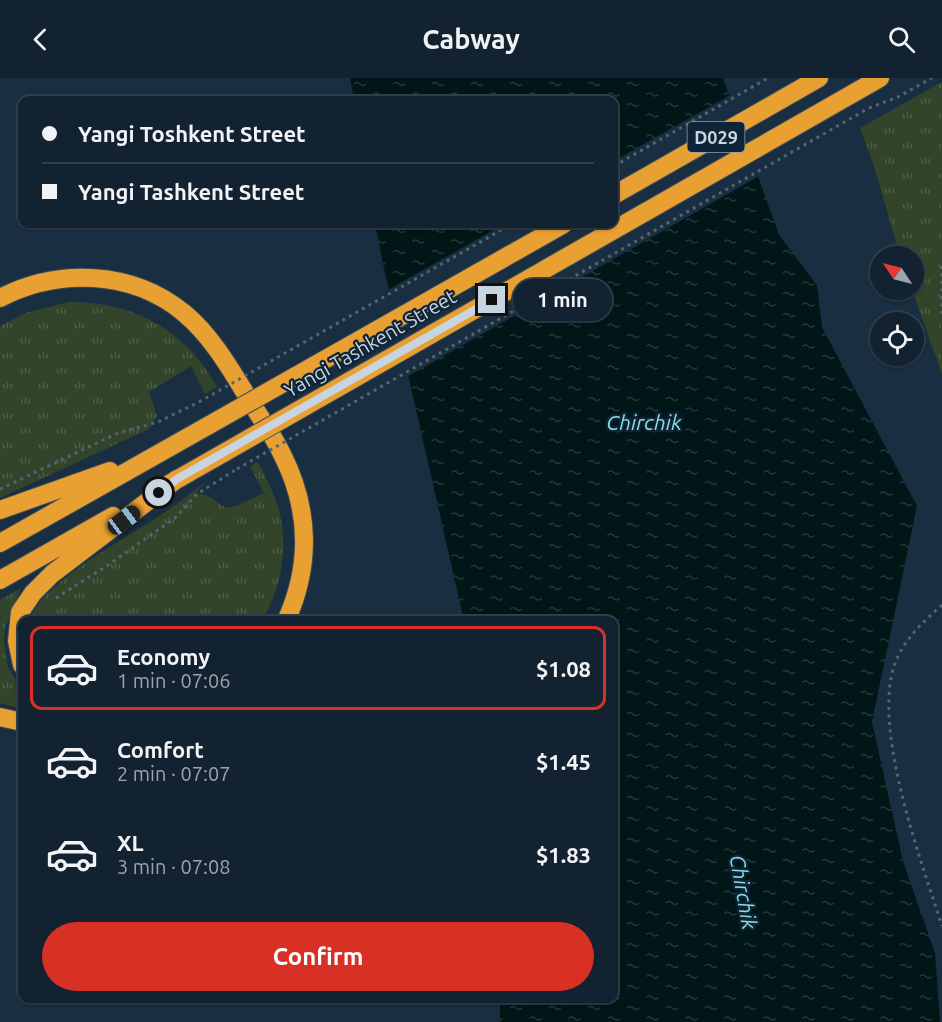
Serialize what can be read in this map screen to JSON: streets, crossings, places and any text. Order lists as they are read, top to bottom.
{
  "streets": {
    "highway": ["D029", "Yangi Tashkent Street"]
  },
  "crossings": [
    ["D029", "Yangi Tashkent Street"]
  ],
  "water": ["Chirchik"],
  "north": "top left",
  "page": {
    "header": "Cabway",
    "banner": ["Yangi Toshkent Street", "Yangi Tashkent Street"],
    "bubble": "1 min",
    "list": [
      {
        "name": "Economy",
        "note": "1 min · 07:06",
        "value": "$1.08"
      },
      {
        "name": "Comfort",
        "note": "2 min · 07:07",
        "value": "$1.45"
      },
      {
        "name": "XL",
        "note": "3 min · 07:08",
        "value": "$1.83"
      }
    ],
    "buttons": "Confirm"
  }
}
